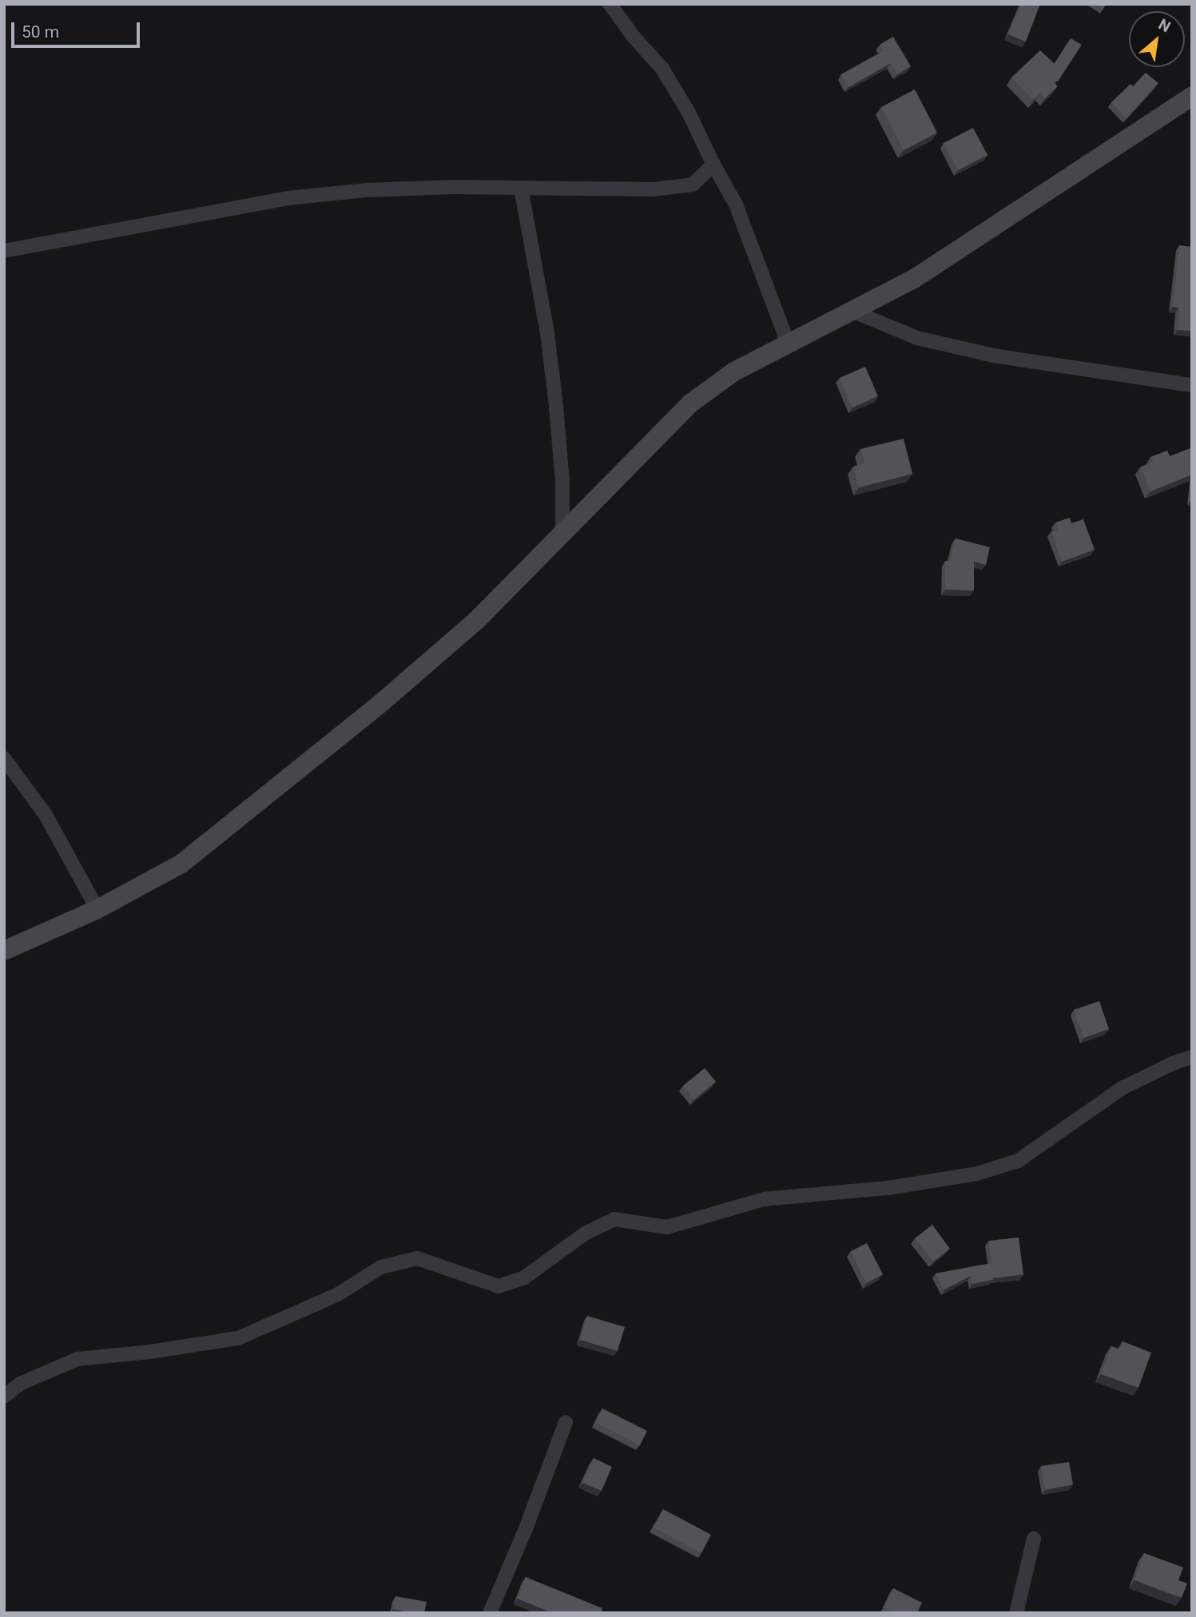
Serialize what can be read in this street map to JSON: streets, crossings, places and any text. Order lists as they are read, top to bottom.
{
  "scale_bar": "50 m",
  "north": "top right"
}
